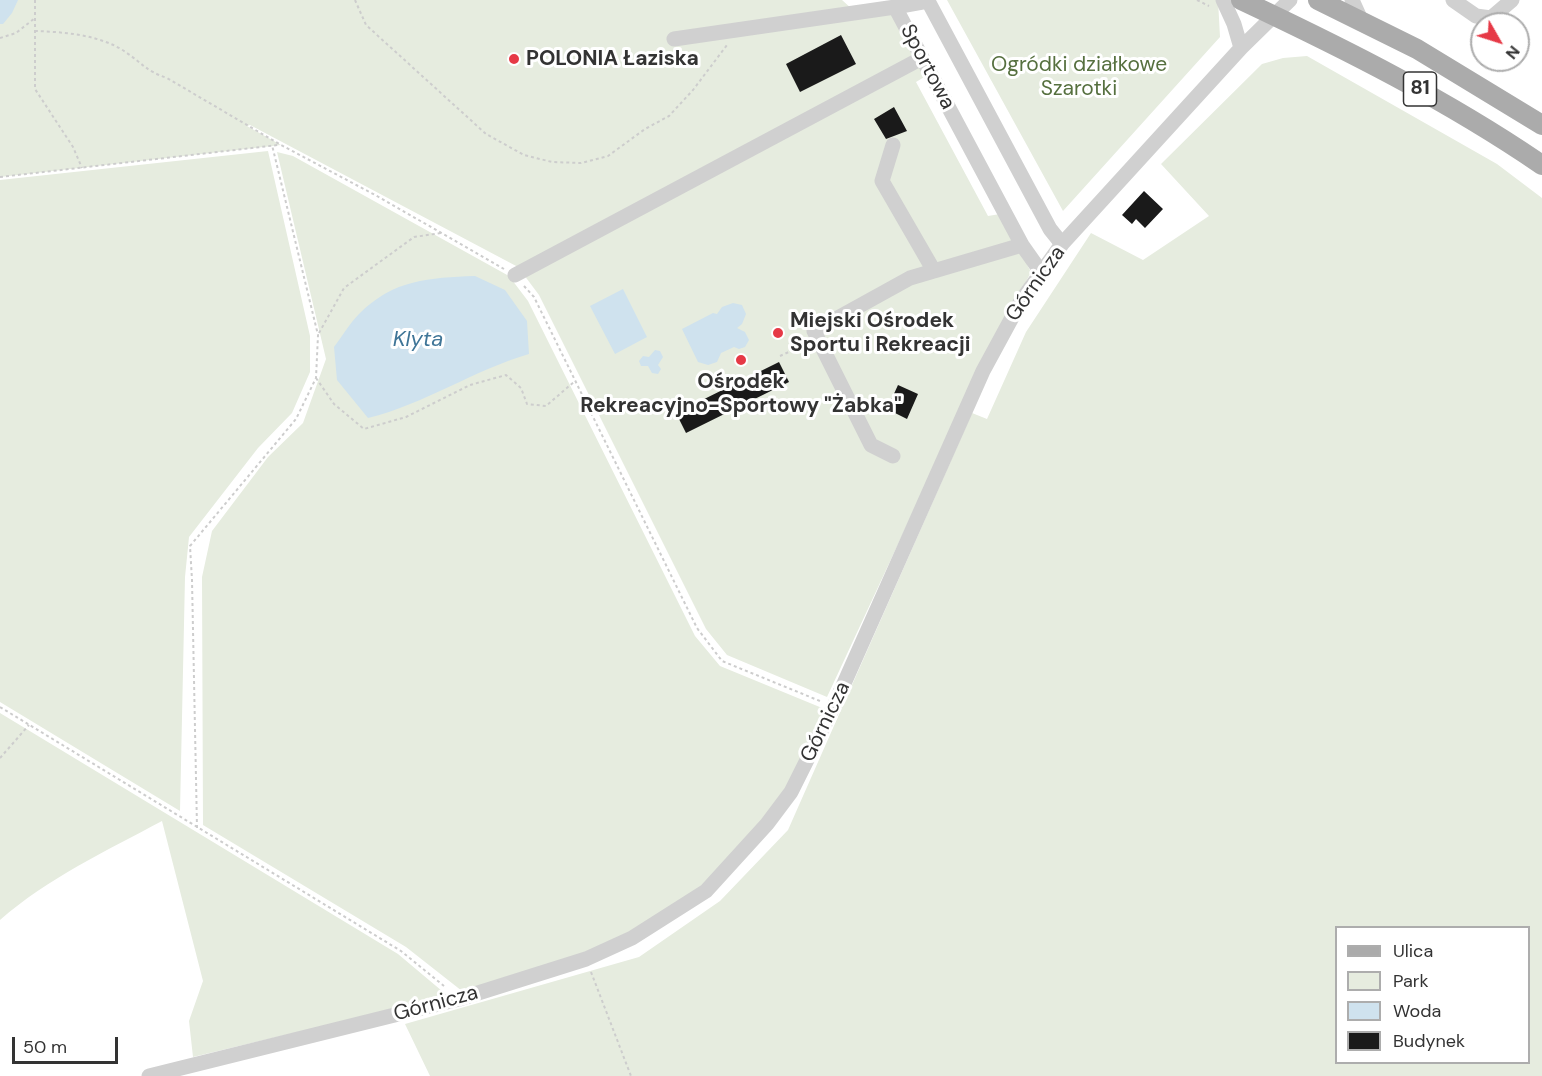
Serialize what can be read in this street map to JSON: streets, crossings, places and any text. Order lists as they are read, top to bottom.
{
  "streets": {
    "main road": ["81"],
    "street": ["Sportowa", "Górnicza"]
  },
  "crossings": [
    ["Sportowa", "Górnicza"],
    ["81", "Górnicza"]
  ],
  "water": ["Klyta"],
  "parks": ["Ogródki działkowe Szarotki"],
  "places": ["POLONIA Łaziska", "Miejski Ośrodek Sportu i Rekreacji", "Ośrodek Rekreacyjno-Sportowy \"Żabka\""],
  "legend": [
    "Ulica",
    "Park",
    "Woda",
    "Budynek"
  ],
  "scale_bar": "50 m",
  "north": "bottom right"
}
